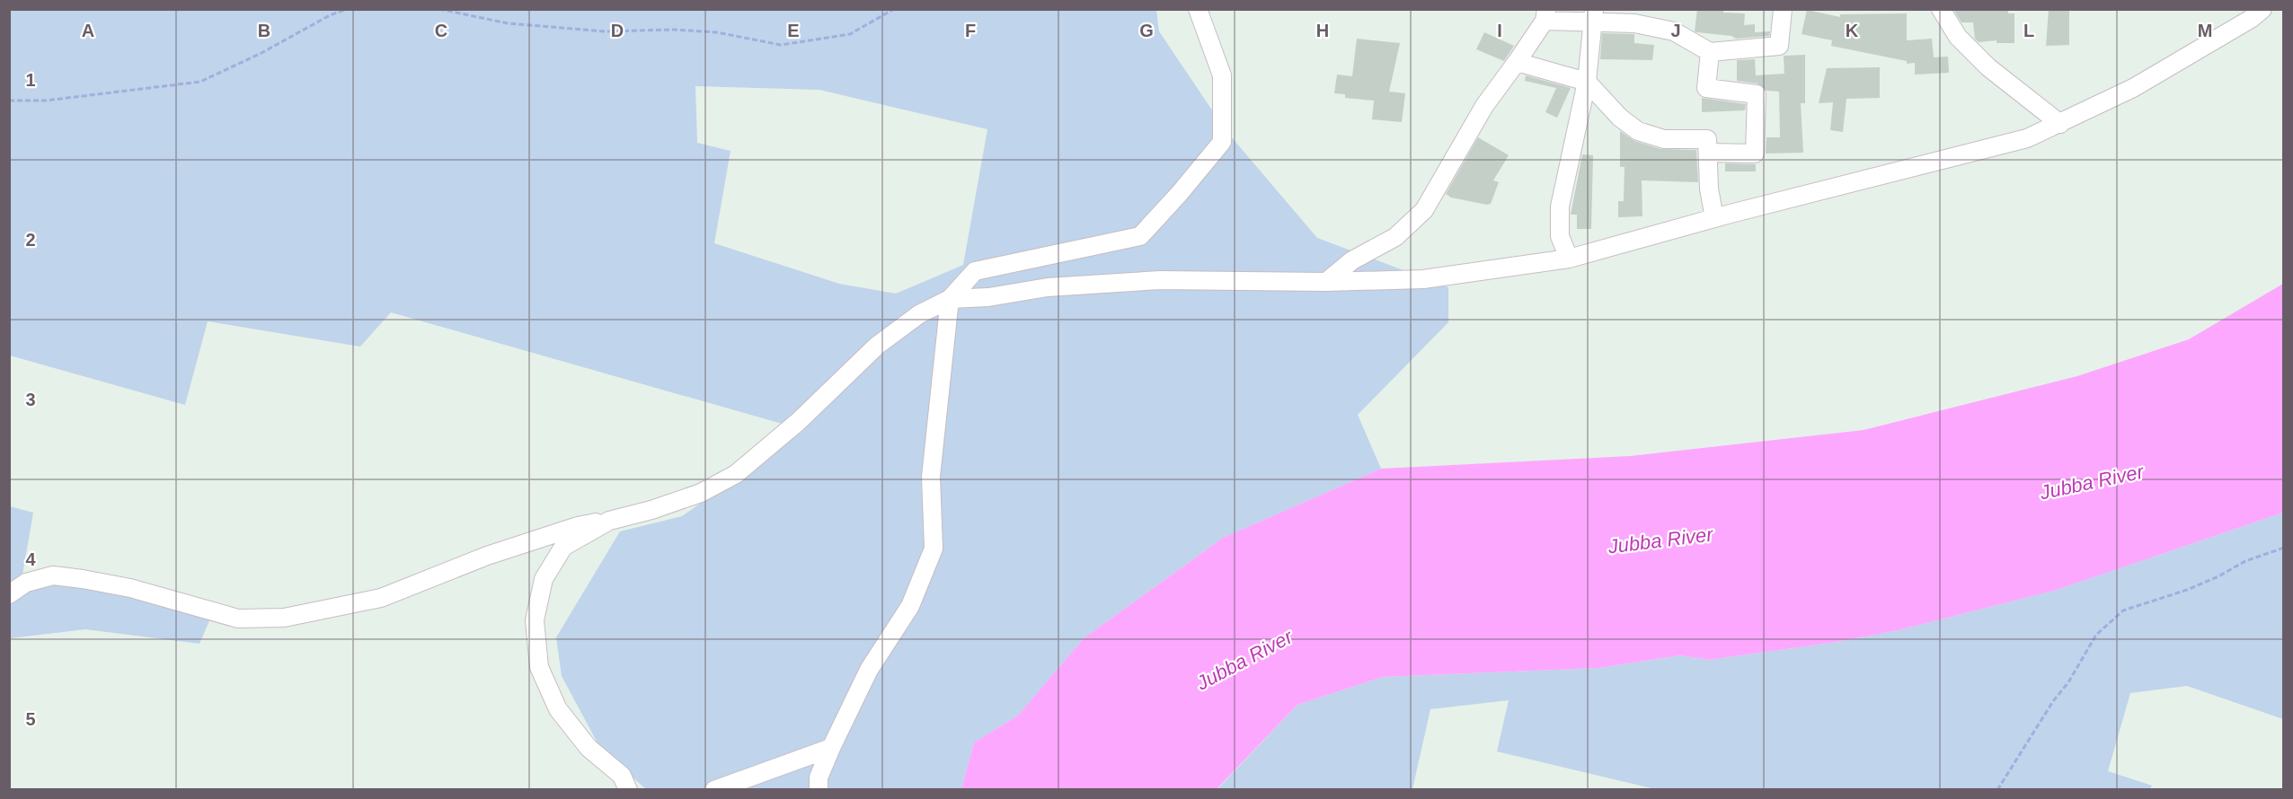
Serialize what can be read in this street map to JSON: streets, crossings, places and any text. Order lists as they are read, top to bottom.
{
  "water": ["Jubba River"],
  "grid": {
    "columns": [
      "A",
      "B",
      "C",
      "D",
      "E",
      "F",
      "G",
      "H",
      "I",
      "J",
      "K",
      "L",
      "M"
    ],
    "rows": [
      "1",
      "2",
      "3",
      "4",
      "5"
    ]
  }
}
